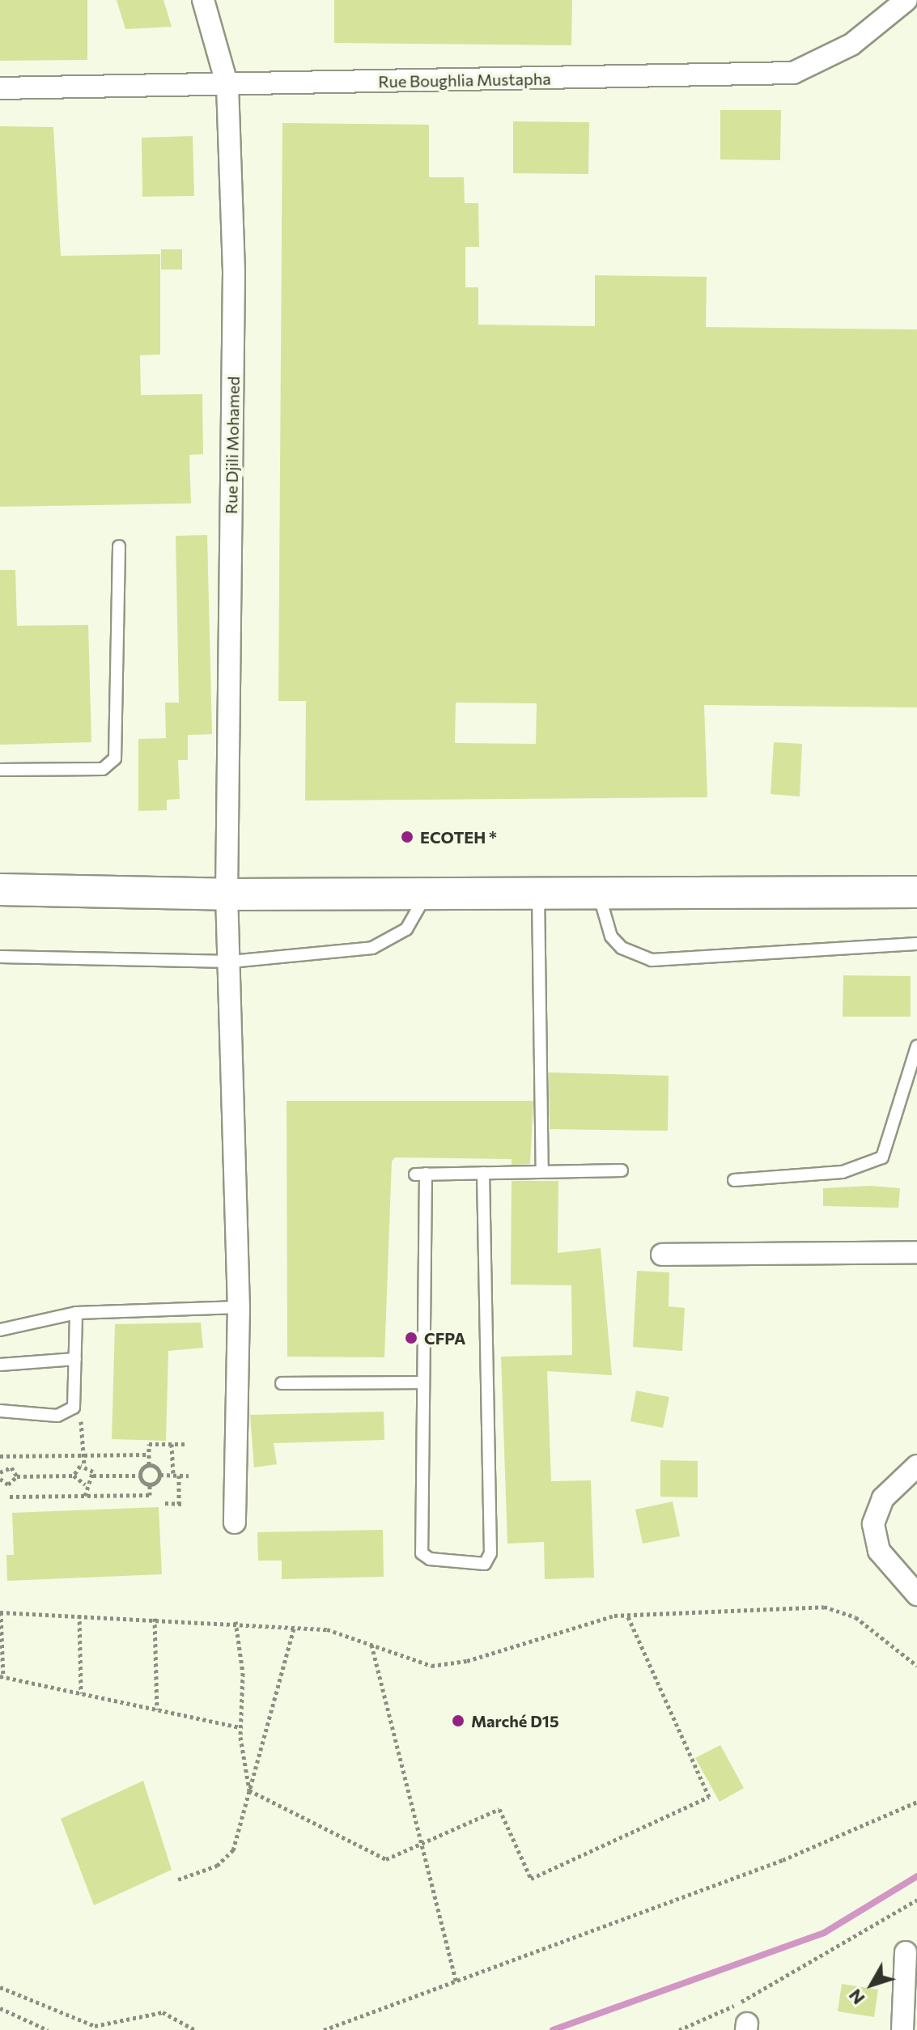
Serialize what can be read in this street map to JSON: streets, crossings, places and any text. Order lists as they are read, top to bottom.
{
  "streets": {
    "street": ["Rue Boughlia Mustapha", "Rue Djili Mohamed"]
  },
  "crossings": [
    ["Rue Boughlia Mustapha", "Rue Djili Mohamed"]
  ],
  "places": ["ECOTEH *", "CFPA", "Marché D15"],
  "north": "bottom left"
}
